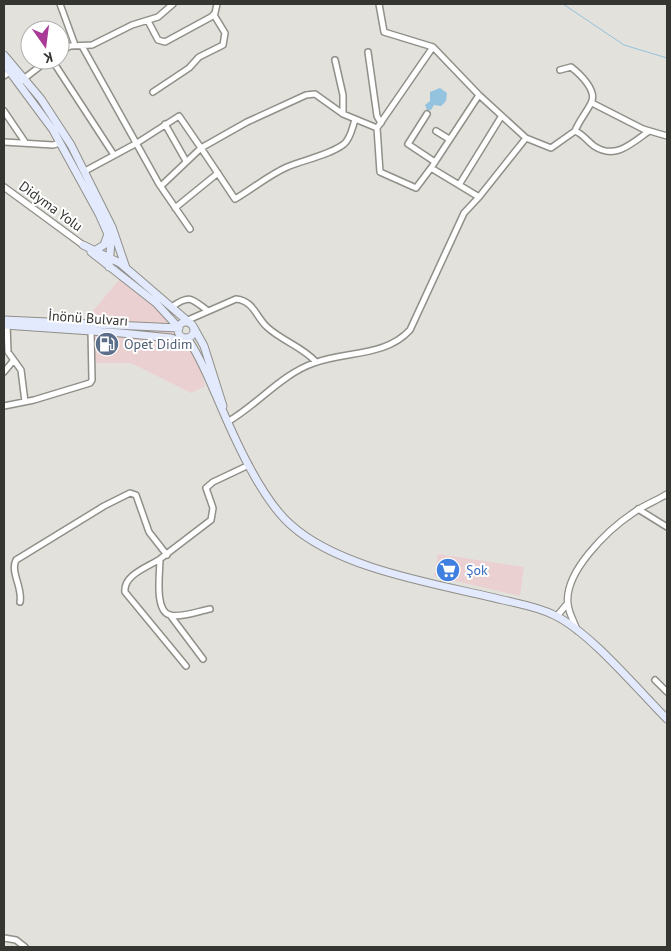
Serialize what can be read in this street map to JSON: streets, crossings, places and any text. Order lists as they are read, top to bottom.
{
  "streets": {
    "main road": ["İnönü Bulvarı"],
    "street": ["Didyma Yolu"]
  },
  "places": {
    "fuel station": ["Opet Didim"],
    "supermarket": ["Şok"]
  },
  "north": "bottom"
}
